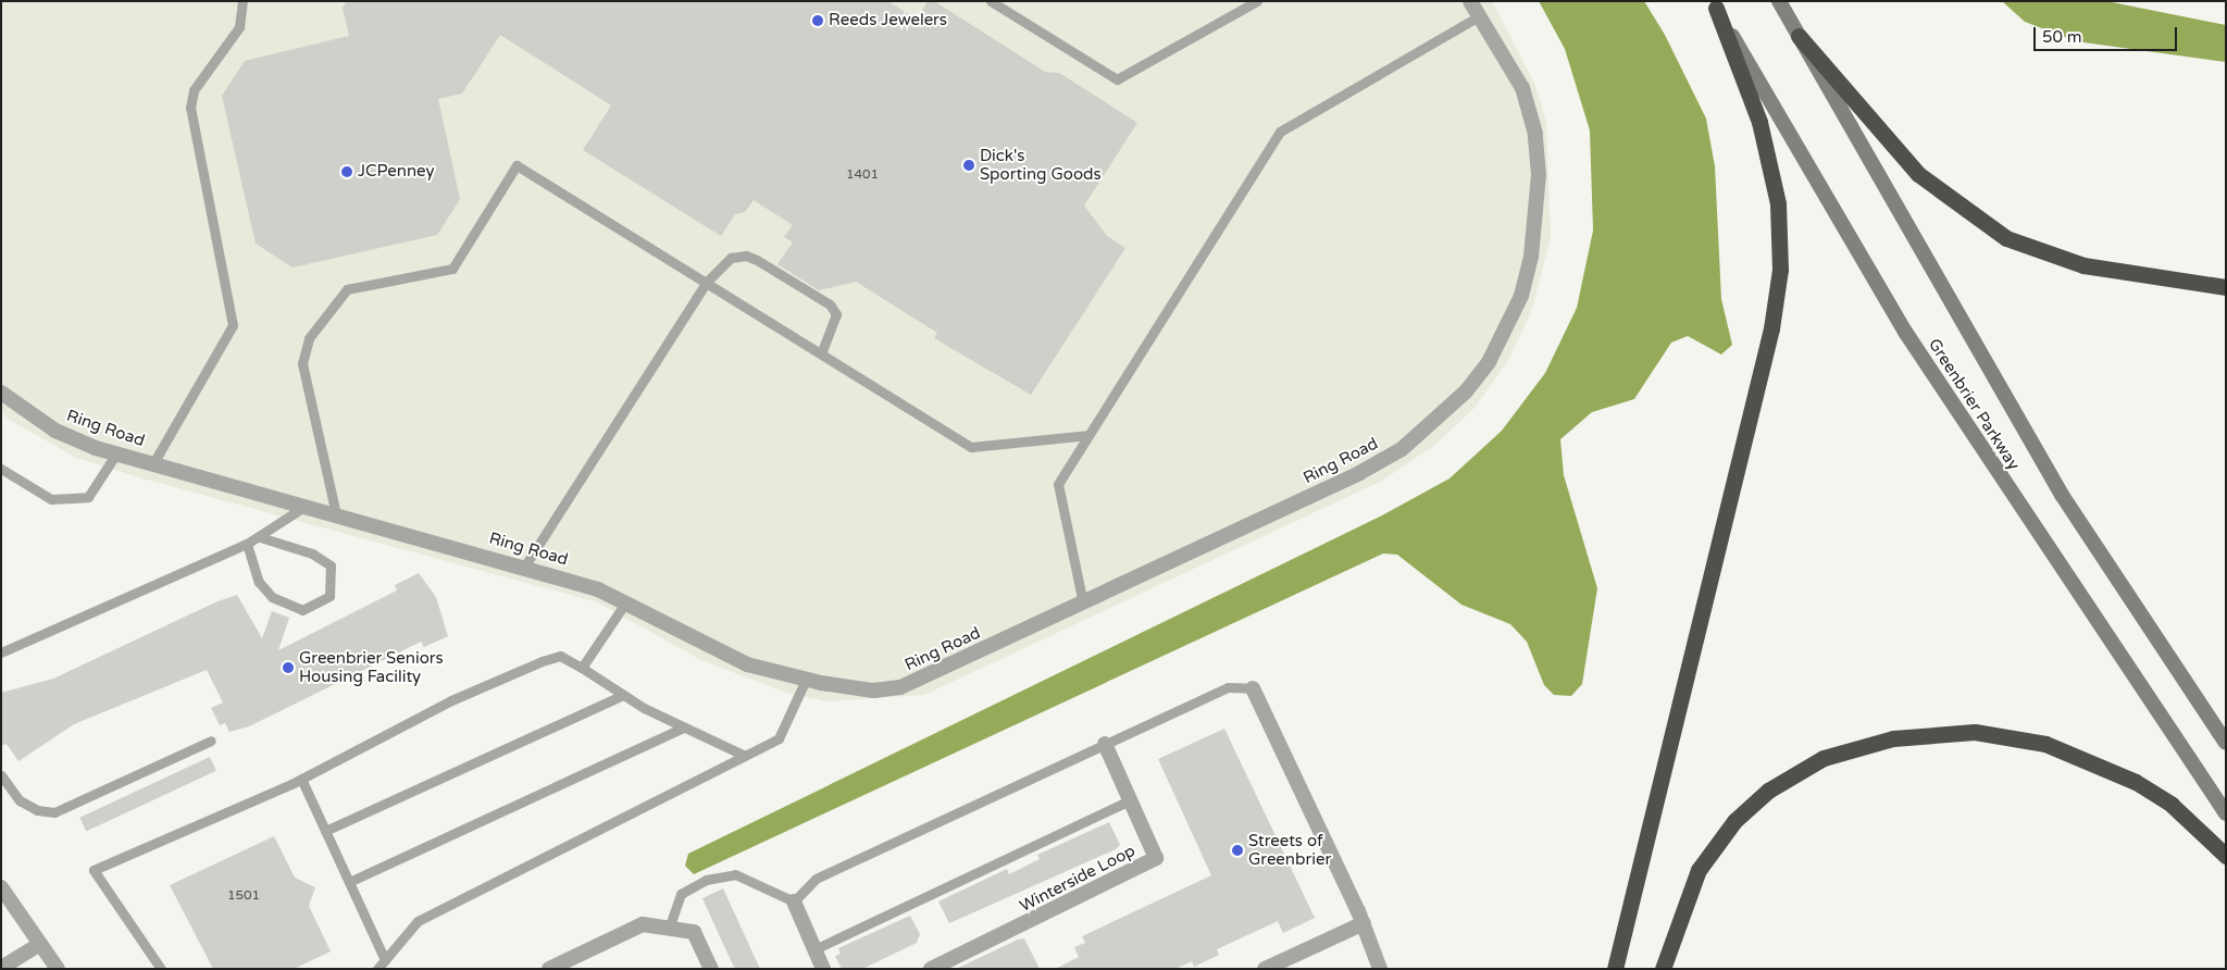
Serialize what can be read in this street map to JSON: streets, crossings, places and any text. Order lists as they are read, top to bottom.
{
  "streets": {
    "main road": ["Greenbrier Parkway"],
    "street": ["Ring Road", "Winterside Loop"]
  },
  "places": [
    "Reeds Jewelers",
    "Dick's Sporting Goods",
    "JCPenney",
    "Greenbrier Seniors Housing Facility",
    "Streets of Greenbrier"
  ],
  "house_numbers": ["1401", "1501"],
  "scale_bar": "50 m"
}
